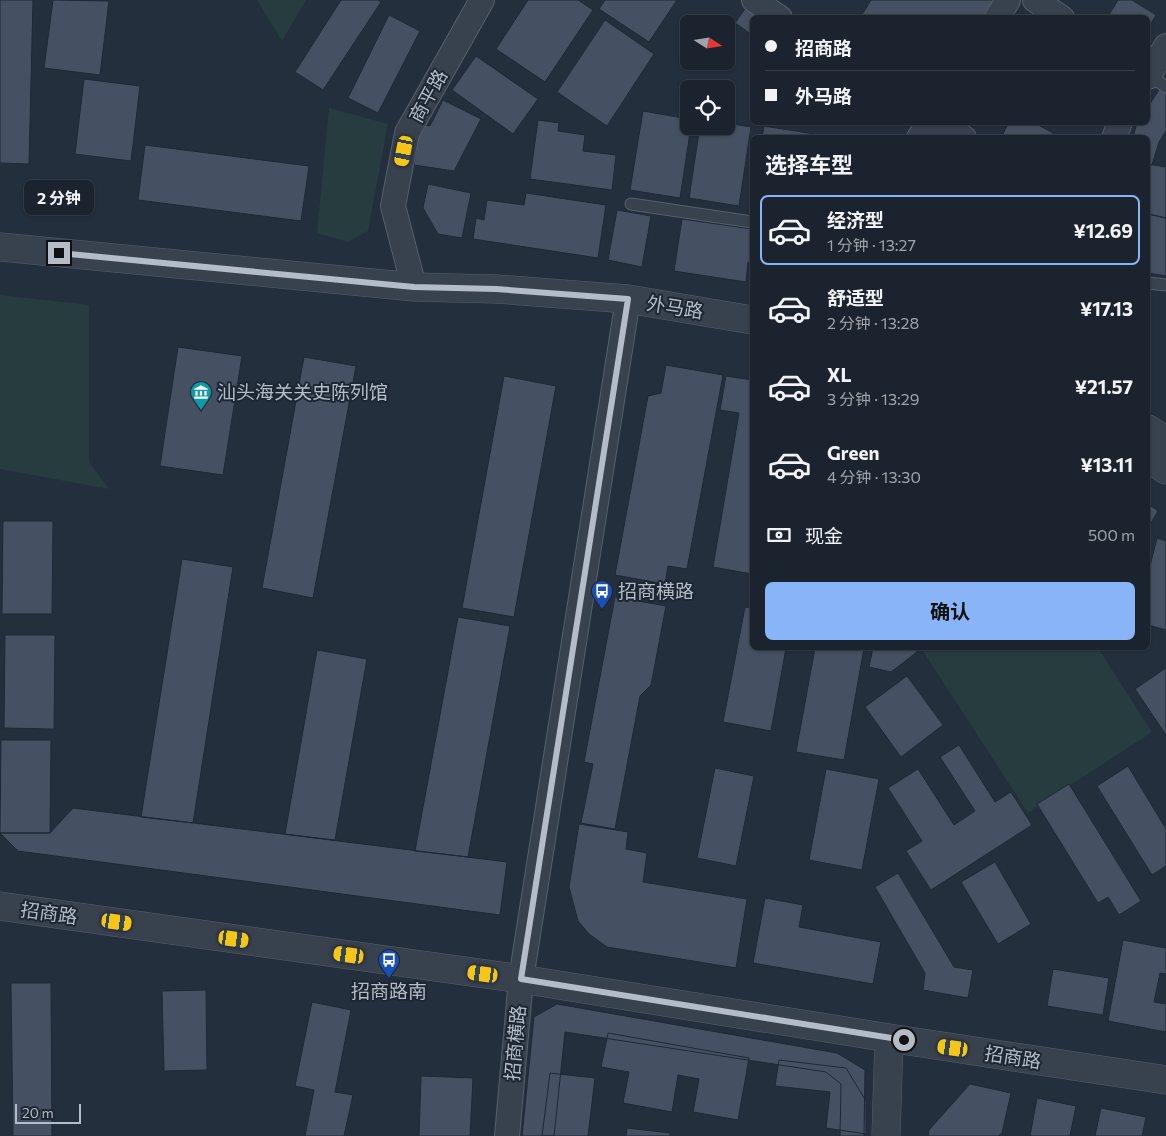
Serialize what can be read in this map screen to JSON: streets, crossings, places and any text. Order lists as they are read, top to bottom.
{
  "streets": {
    "street": [
      "商平路",
      "外马路",
      "招商路",
      "招商横路"
    ]
  },
  "crossings": [
    ["商平路", "外马路"],
    ["外马路", "招商横路"],
    ["招商路", "招商横路"]
  ],
  "places": {
    "museum": ["汕头海关关史陈列馆"],
    "bus stop": ["招商横路", "招商路南"]
  },
  "scale_bar": "20 m",
  "north": "right",
  "page": {
    "banner": ["招商路", "外马路"],
    "heading": "选择车型",
    "bubble": "2 分钟",
    "list": [
      {
        "name": "经济型",
        "note": "1 分钟 · 13:27",
        "value": "¥12.69"
      },
      {
        "name": "舒适型",
        "note": "2 分钟 · 13:28",
        "value": "¥17.13"
      },
      {
        "name": "XL",
        "note": "3 分钟 · 13:29",
        "value": "¥21.57"
      },
      {
        "name": "Green",
        "note": "4 分钟 · 13:30",
        "value": "¥13.11"
      }
    ],
    "pay": ["现金", "500 m"],
    "buttons": "确认",
    "scale": "20 m"
  }
}
